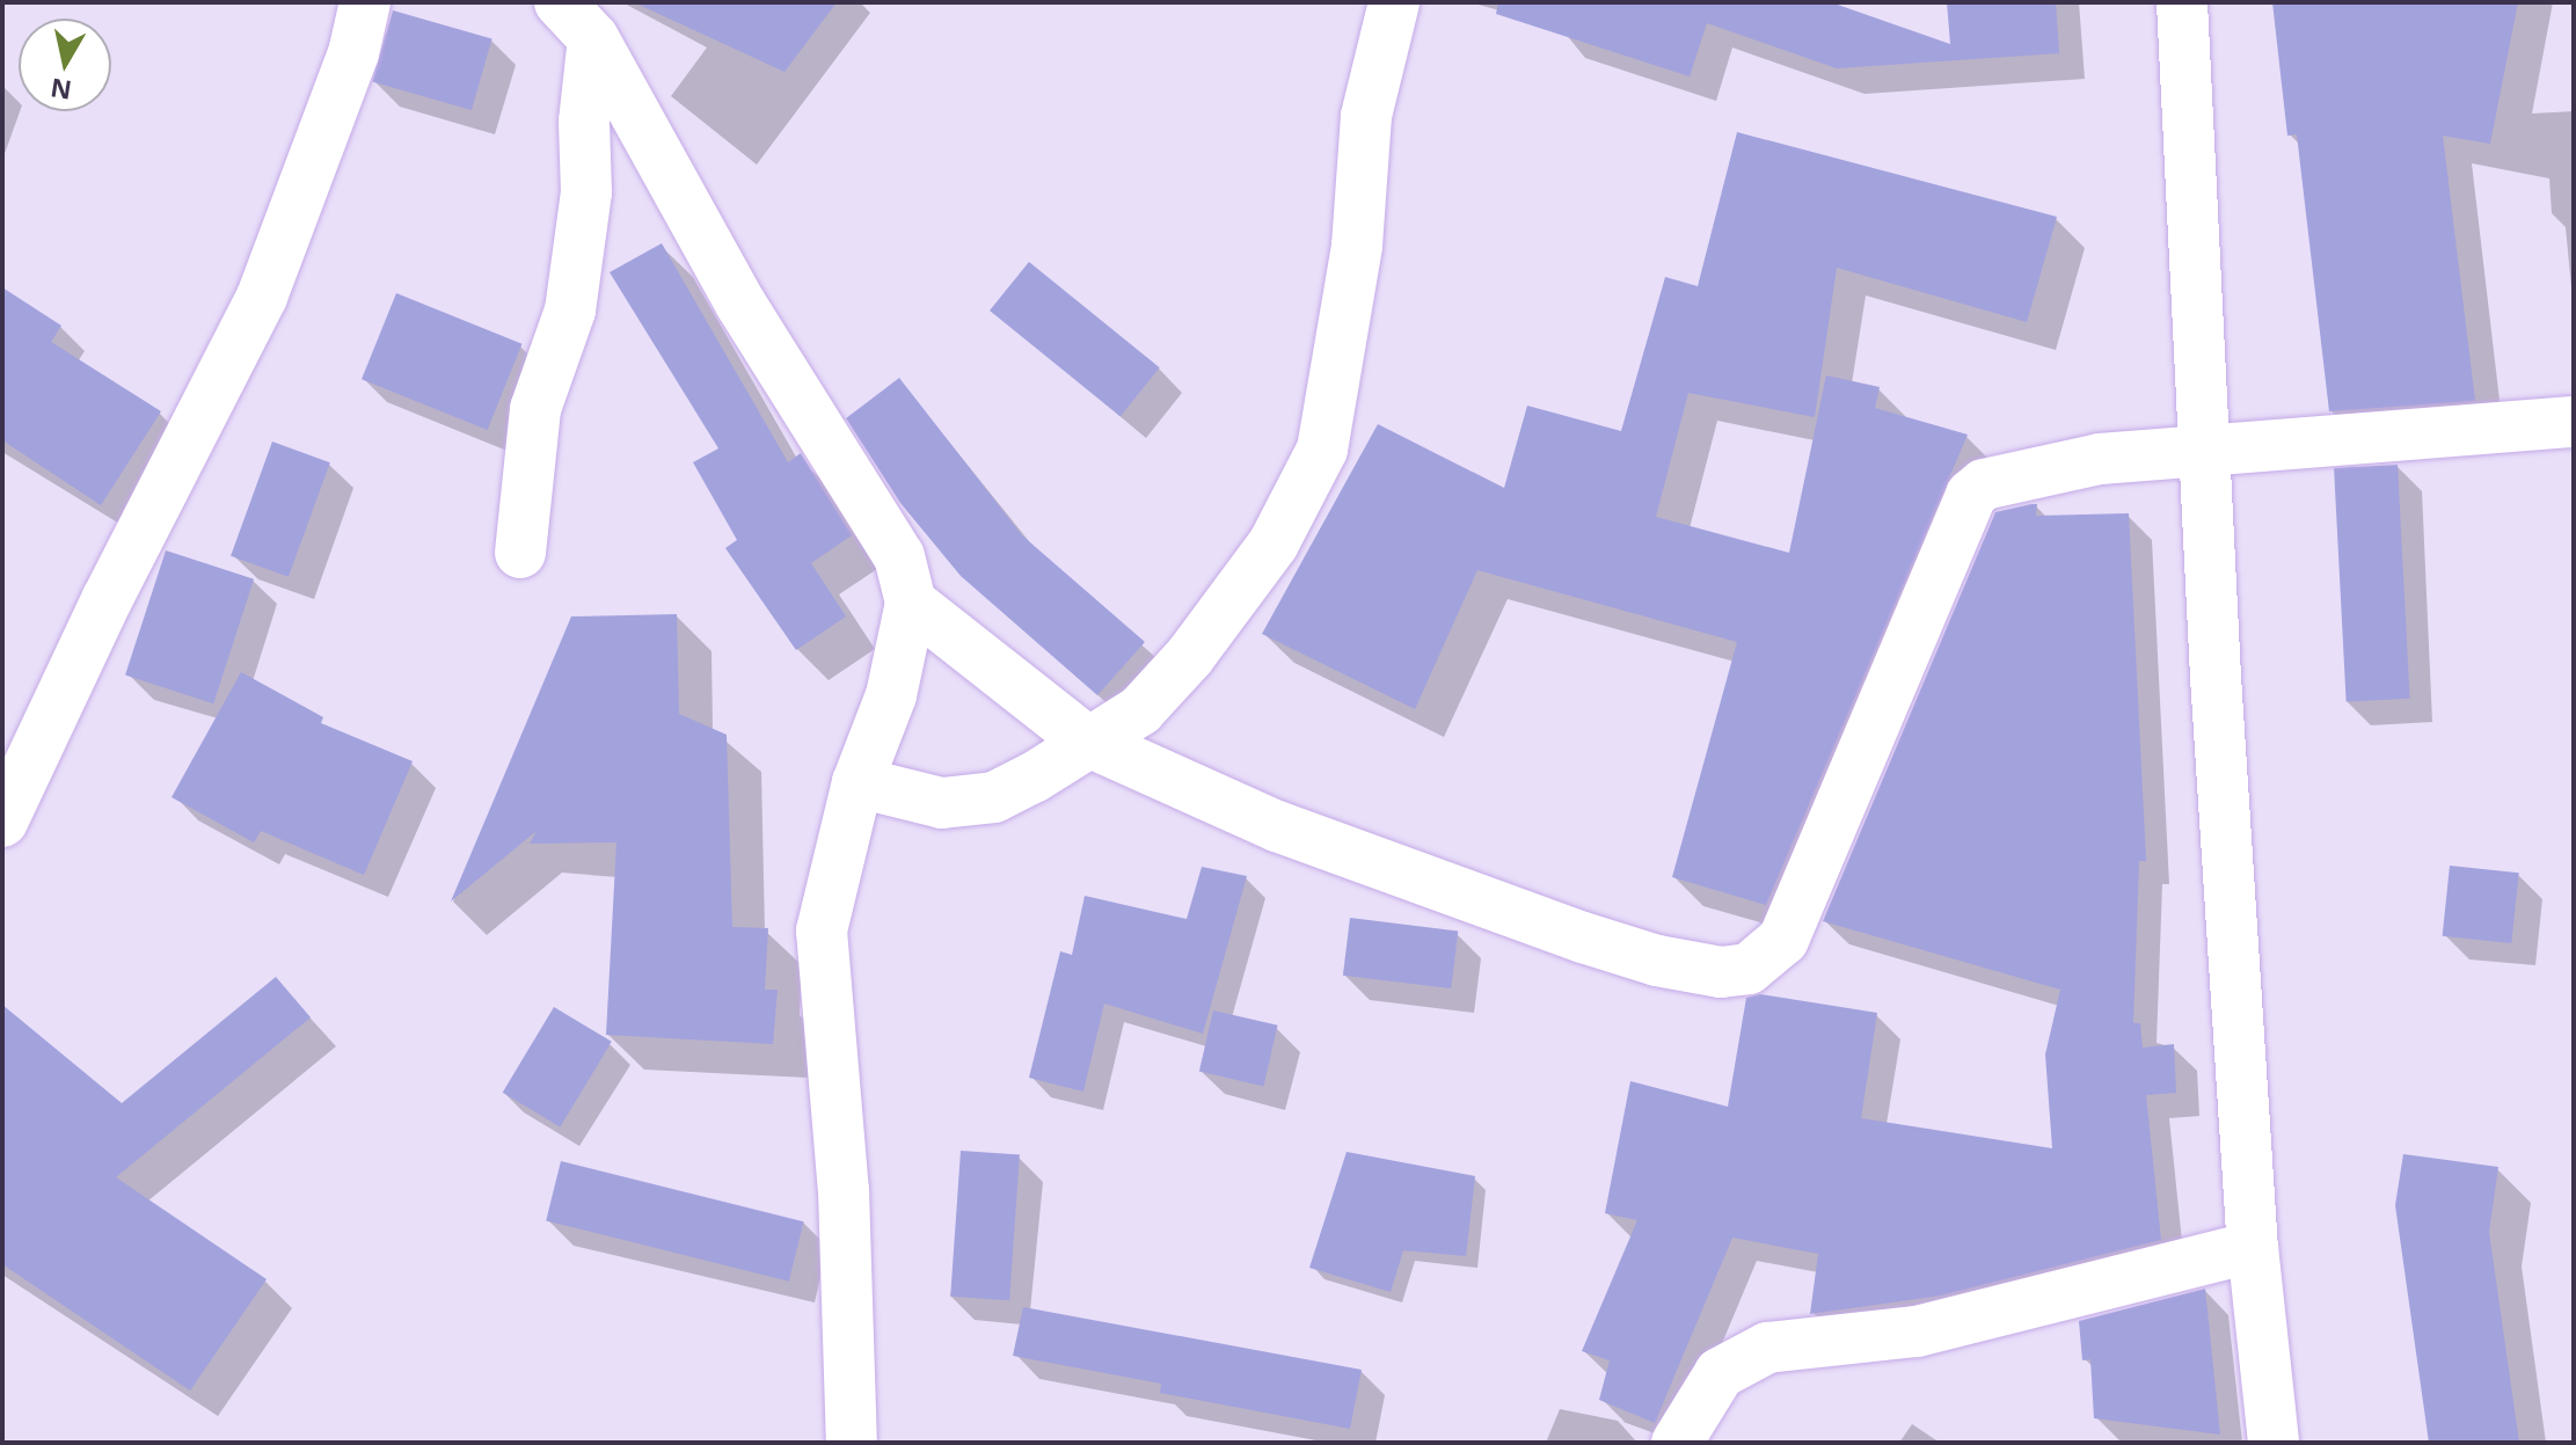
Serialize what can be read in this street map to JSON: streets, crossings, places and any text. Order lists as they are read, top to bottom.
{
  "north": "bottom"
}
